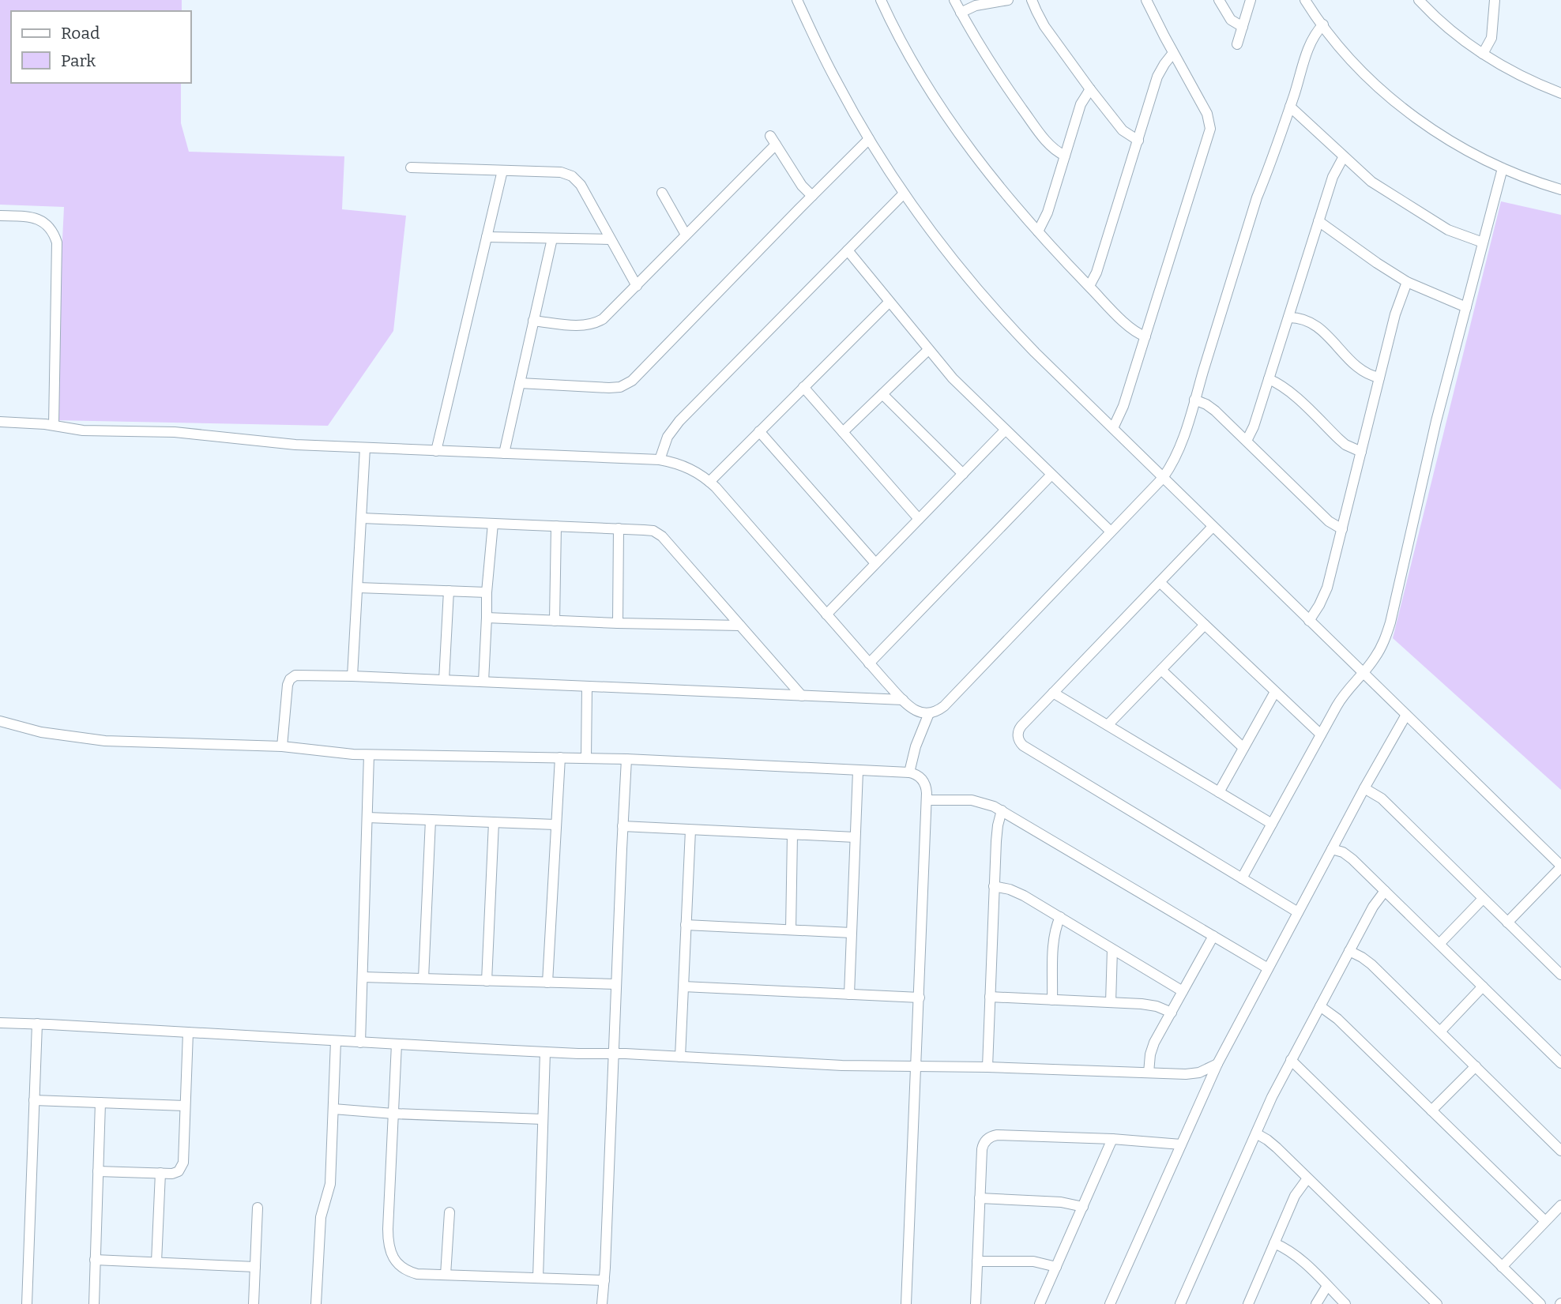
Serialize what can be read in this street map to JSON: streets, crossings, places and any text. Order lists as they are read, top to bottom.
{
  "legend": ["Road", "Park"]
}
